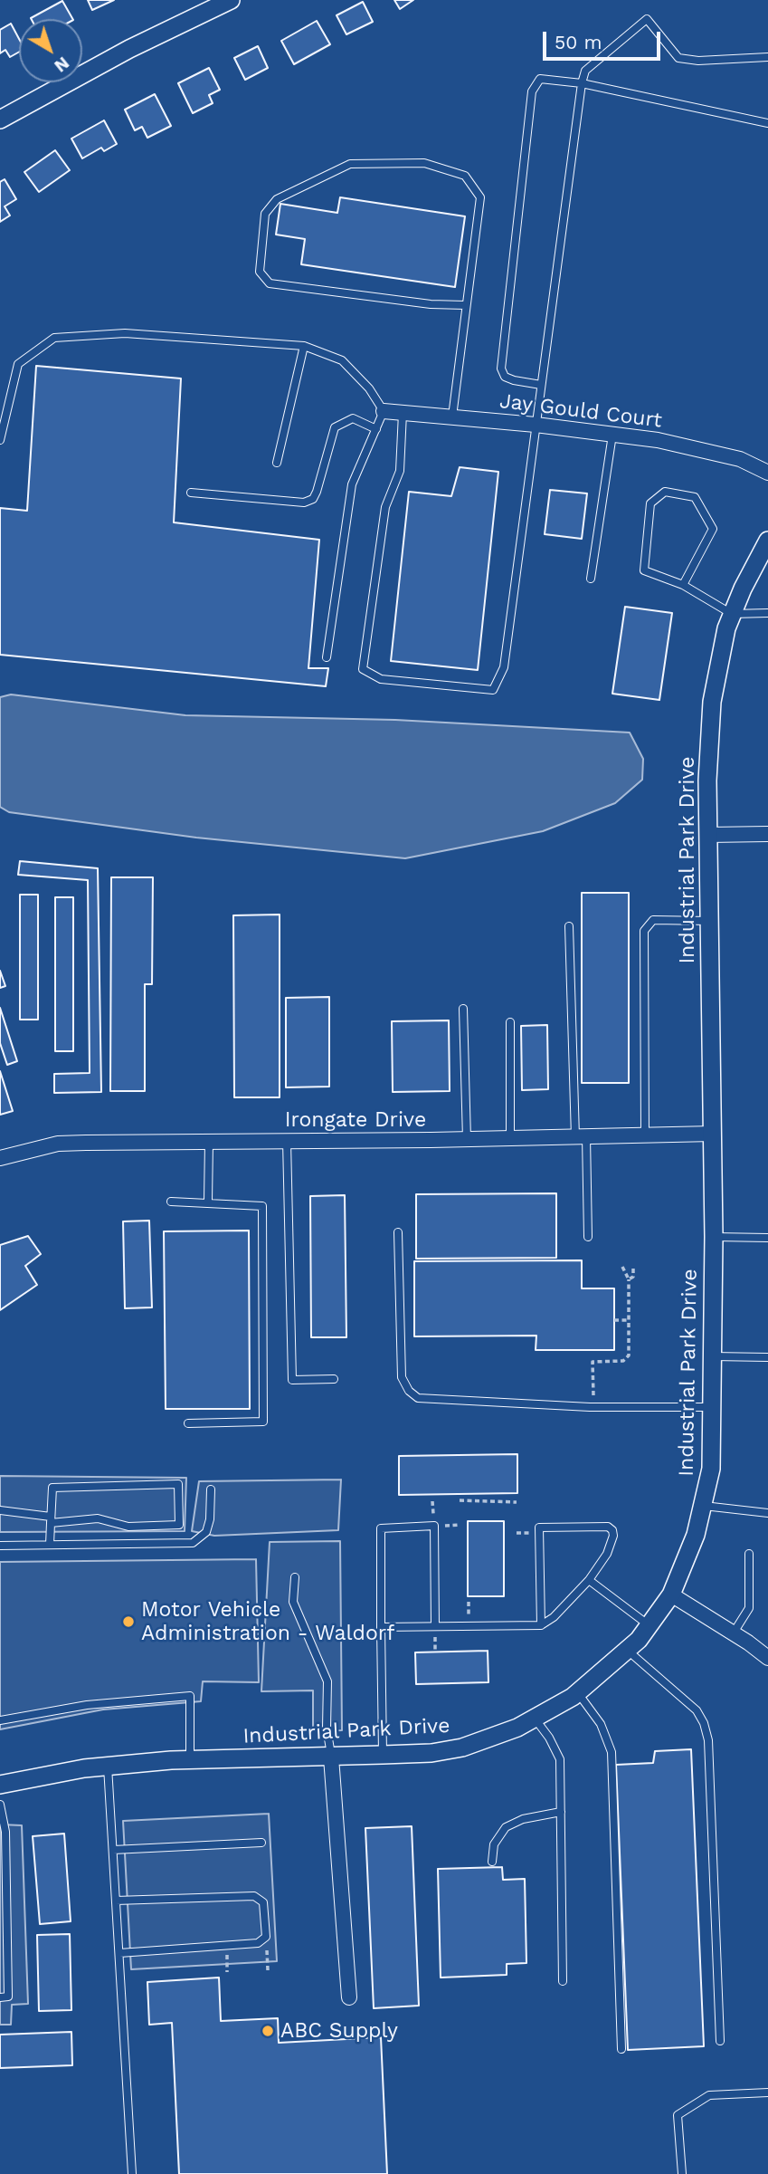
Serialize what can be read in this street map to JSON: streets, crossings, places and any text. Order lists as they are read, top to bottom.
{
  "streets": {
    "street": ["Jay Gould Court", "Industrial Park Drive", "Irongate Drive"]
  },
  "crossings": [
    ["Industrial Park Drive", "Irongate Drive"]
  ],
  "places": ["Motor Vehicle Administration - Waldorf", "ABC Supply"],
  "scale_bar": "50 m",
  "north": "bottom right"
}
